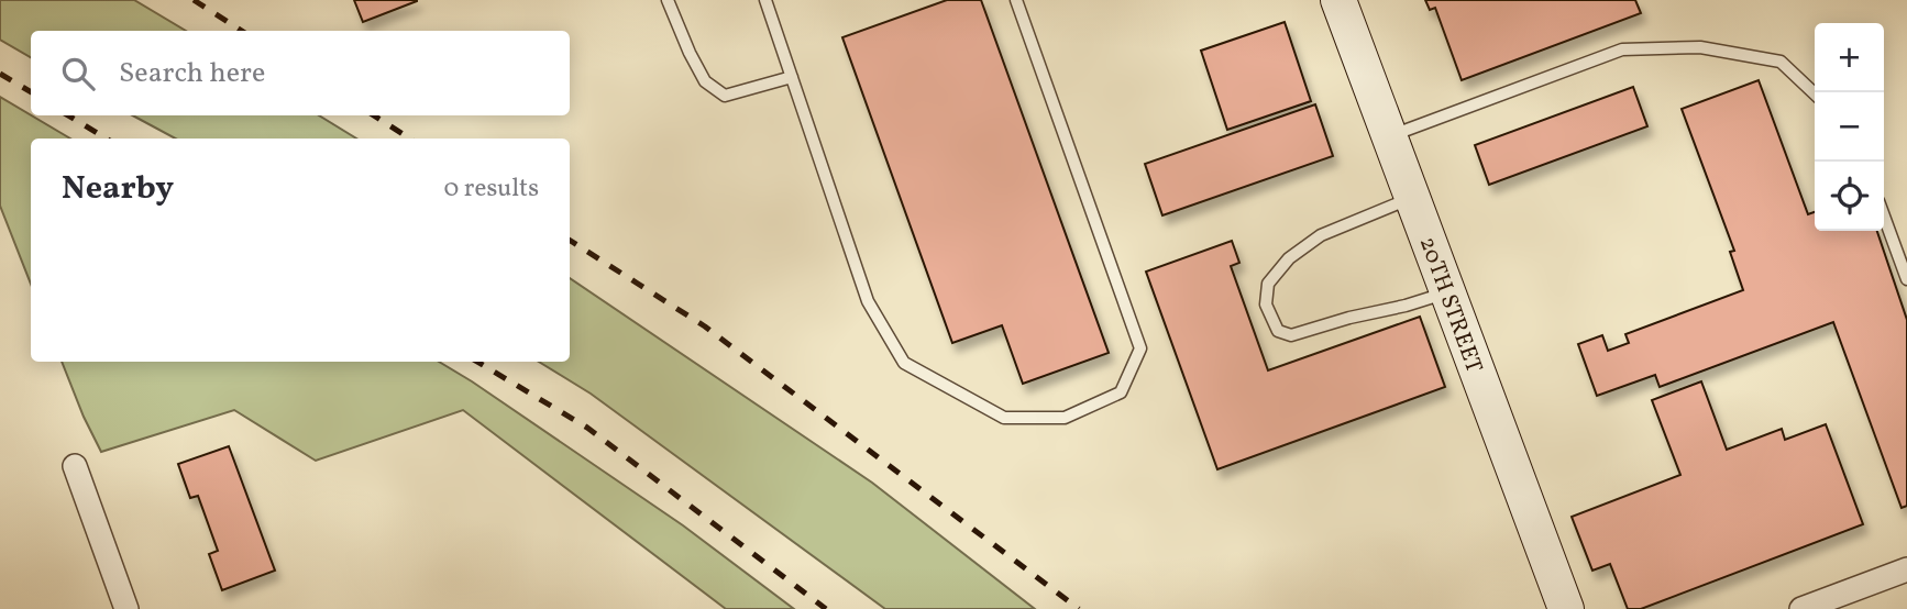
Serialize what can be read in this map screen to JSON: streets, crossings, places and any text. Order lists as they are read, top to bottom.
{
  "streets": {
    "street": ["20TH STREET"]
  },
  "page": {
    "map_buttons": ["+", "−"],
    "search": "Search here",
    "heading": ["Nearby", "0 results"]
  }
}
